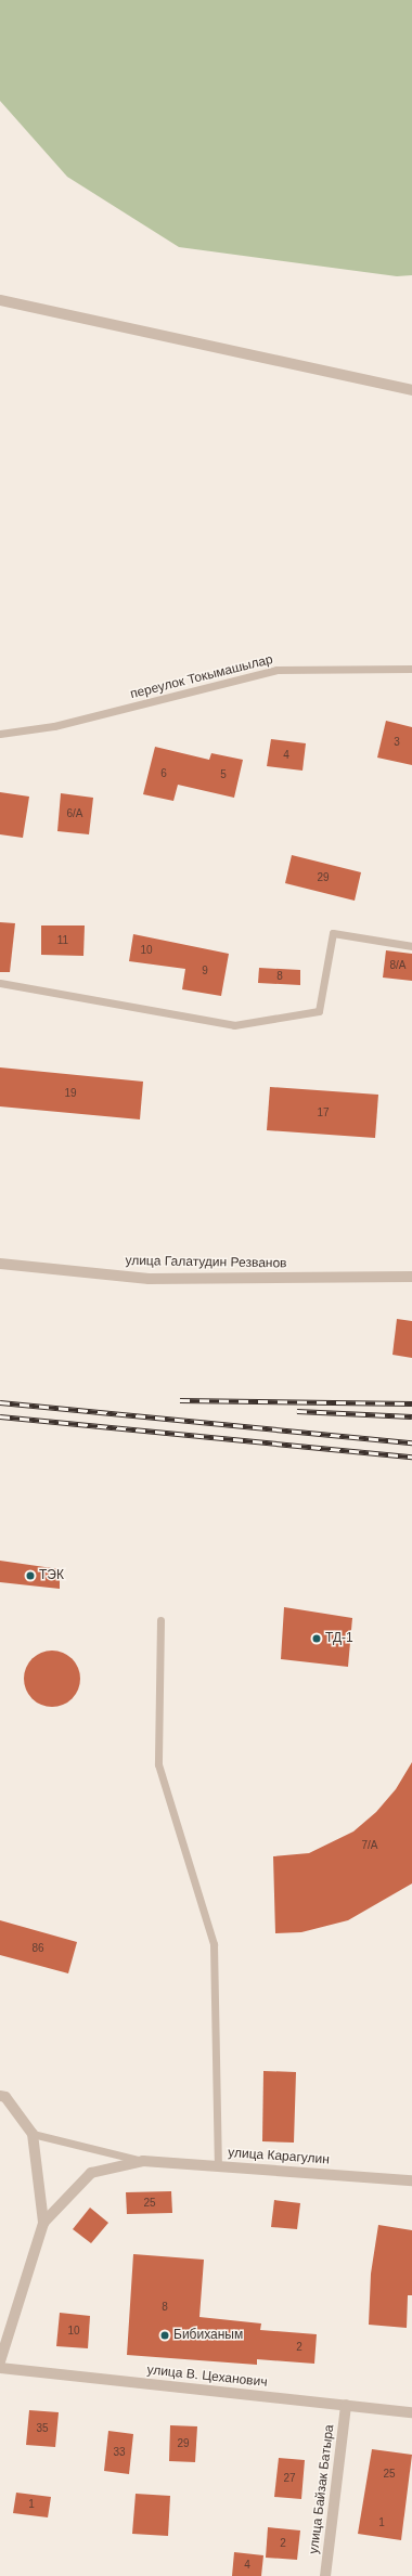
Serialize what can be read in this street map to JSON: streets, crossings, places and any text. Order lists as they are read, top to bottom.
{
  "streets": {
    "street": [
      "улица Галатудин Резванов",
      "улица Карагулин",
      "улица В. Цеханович",
      "улица Байзак Батыра"
    ],
    "lane": ["переулок Токымашылар"]
  },
  "crossings": [
    ["улица В. Цеханович", "улица Байзак Батыра"]
  ],
  "places": ["ТЭК", "ТД-1", "Бибиханым"],
  "house_numbers": [
    "3",
    "4",
    "6",
    "5",
    "6/А",
    "29",
    "11",
    "10",
    "8/А",
    "9",
    "8",
    "19",
    "17",
    "7/А",
    "86",
    "25",
    "8",
    "10",
    "2",
    "35",
    "29",
    "33",
    "25",
    "27",
    "1",
    "1",
    "2",
    "4"
  ]
}
